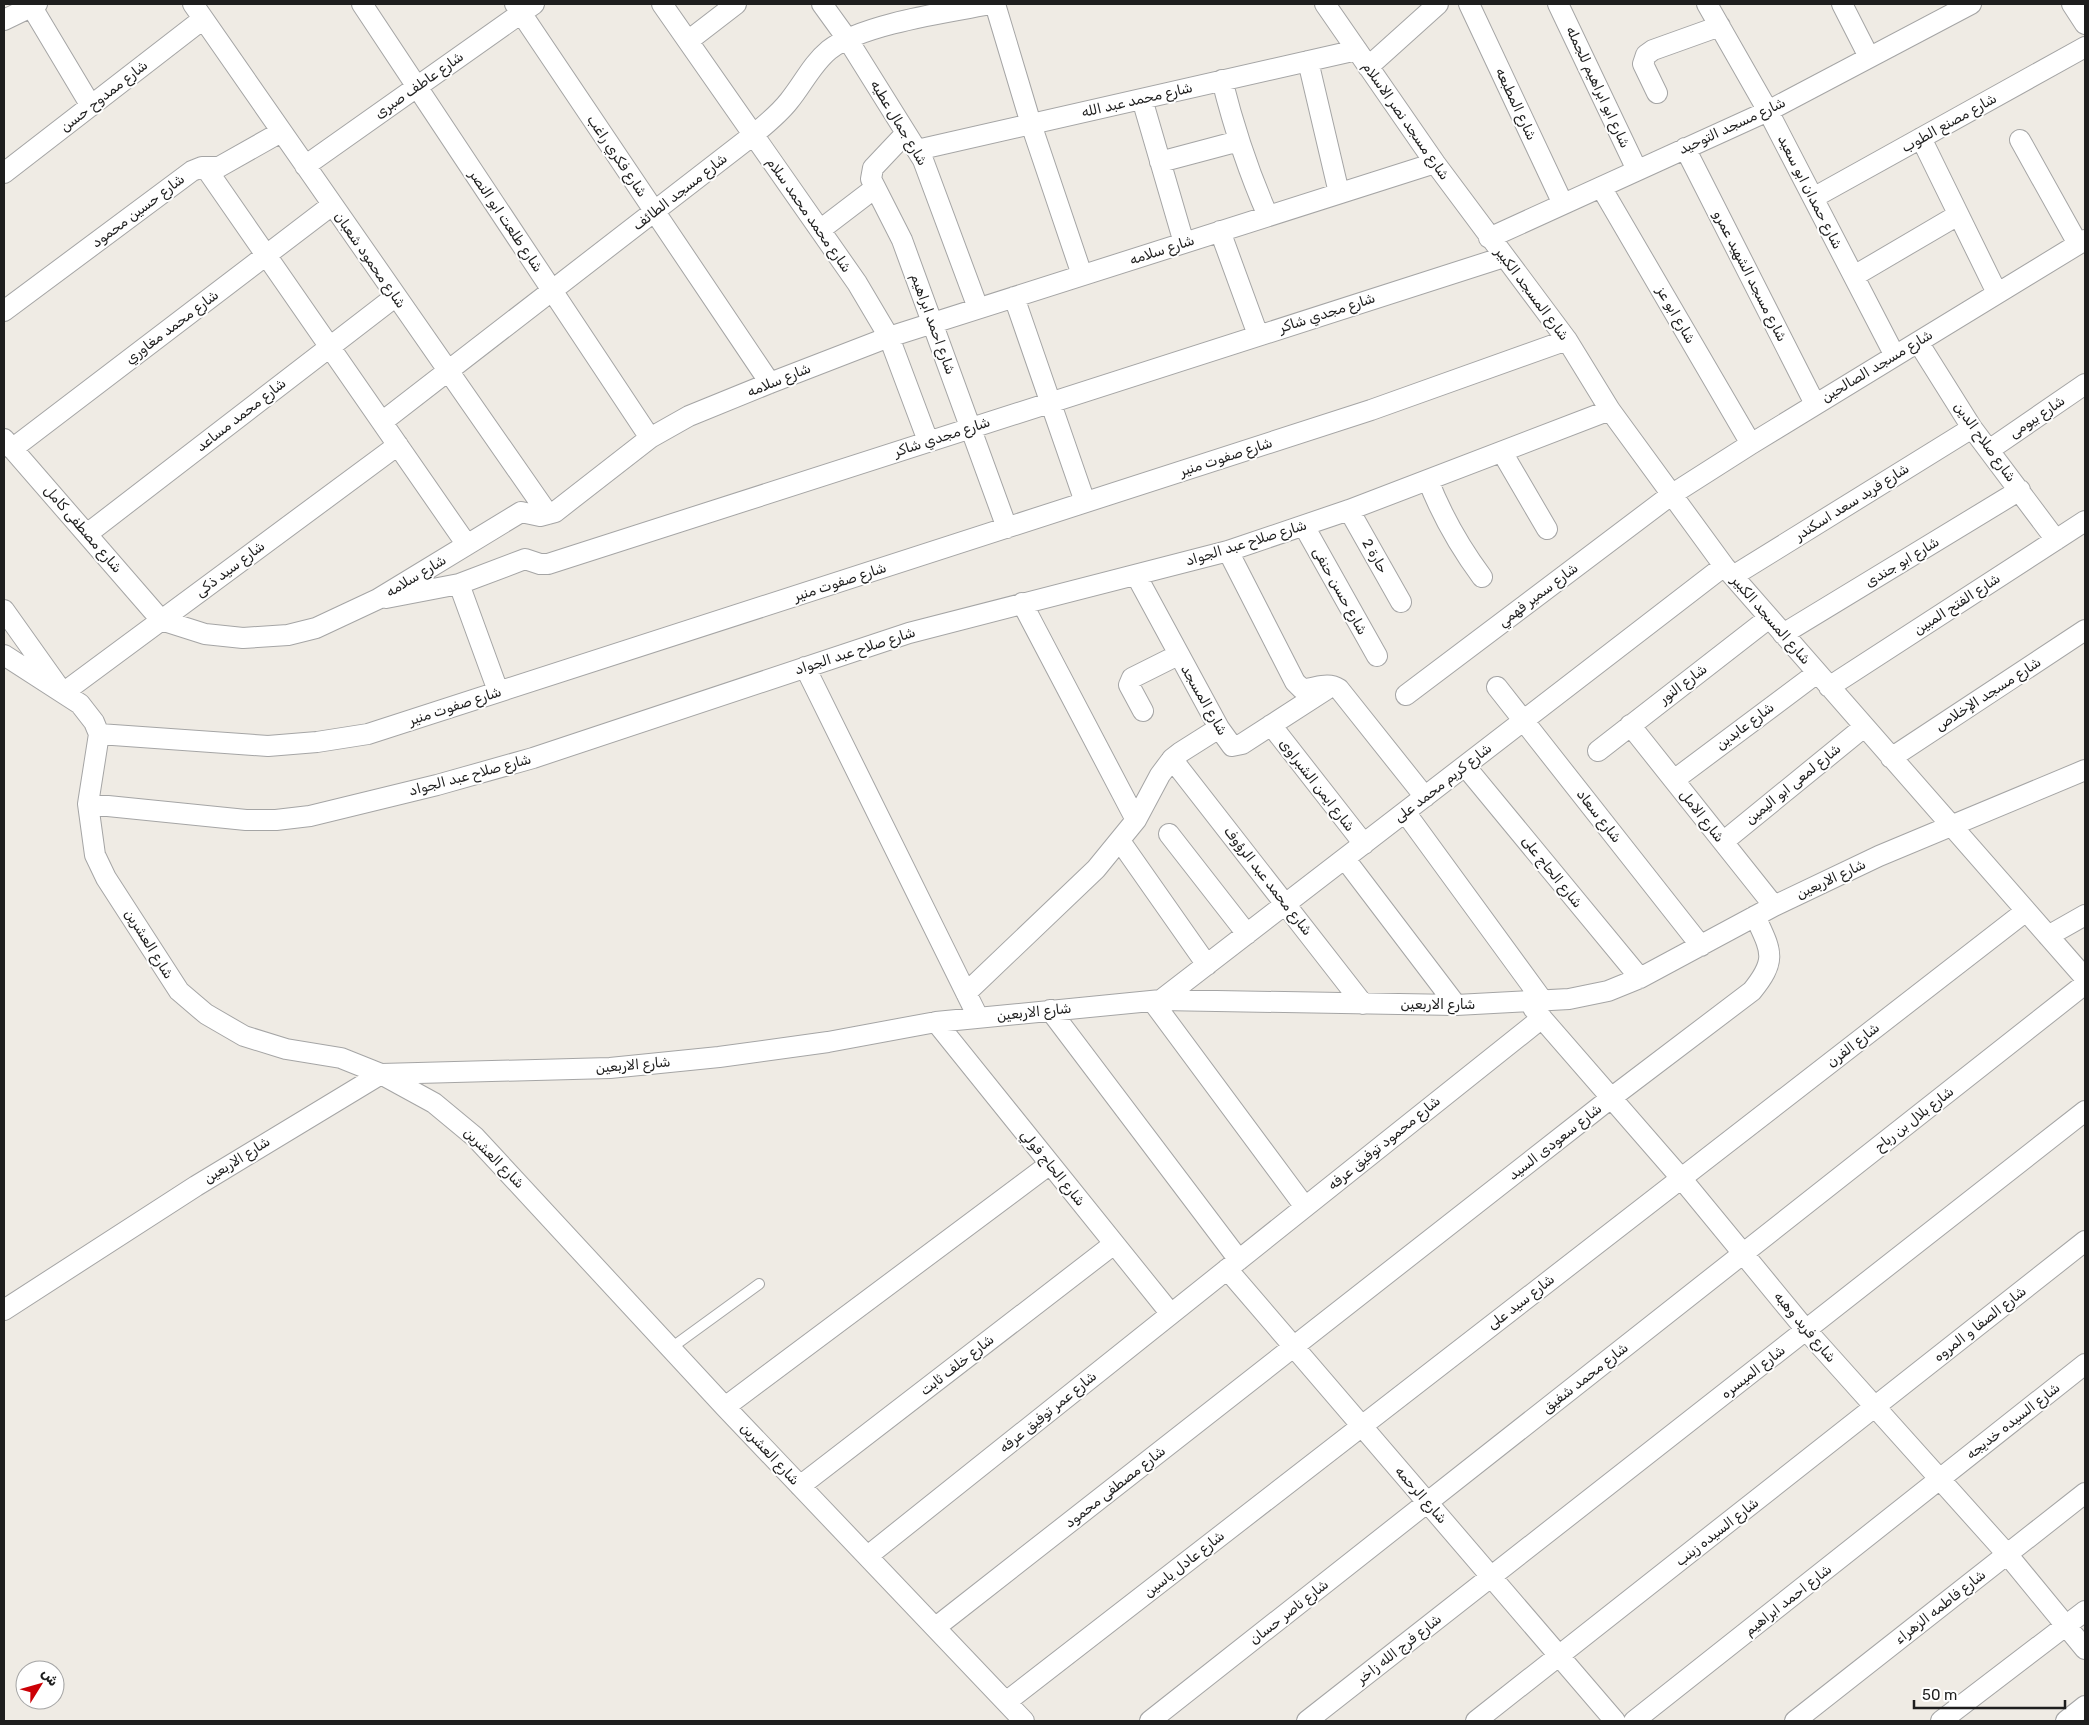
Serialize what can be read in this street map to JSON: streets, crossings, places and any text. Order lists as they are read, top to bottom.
{
  "streets": {
    "street": [
      "شارع عاطف صبرى",
      "شارع ابو ابراهيم للجمله",
      "شارع ممدوح حسن",
      "شارع محمد عبد الله",
      "شارع المطبعه",
      "شارع مسجد نصر الاسلام",
      "شارع جمال عطيه",
      "شارع مصنع الطوب",
      "شارع مسجد التوحيد",
      "شارع فكري راغب",
      "شارع مسجد الطائف",
      "شارع حمدان ابو سعيد",
      "شارع حسين محمود",
      "شارع محمد محمد سلام",
      "شارع طلعت ابو النصر",
      "شارع سلامه",
      "شارع محمود شعبان",
      "شارع مسجد الشهيد عمرو",
      "شارع المسجد الكبير",
      "شارع مجدي شاكر",
      "شارع ابو عز",
      "شارع احمد ابراهيم",
      "شارع محمد مغاوري",
      "شارع مسجد الصالحين",
      "شارع محمد مساعد",
      "شارع بيومى",
      "شارع صلاح الدين",
      "شارع صفوت منير",
      "شارع فريد سعد اسكندر",
      "شارع مصطفى كامل",
      "شارع صلاح عبد الجواد",
      "حارة 2",
      "شارع ابو جندى",
      "شارع سيد ذكى",
      "شارع حسن حنفى",
      "شارع سمير فهمي",
      "شارع الفتح المبين",
      "شارع النور",
      "شارع مسجد الإخلاص",
      "شارع المسجد",
      "شارع عابدين",
      "شارع كريم محمد على",
      "شارع لمعى ابو اليمين",
      "شارع ايمن الشبراوى",
      "شارع سعاد",
      "شارع الامل",
      "شارع الحاج على",
      "شارع الاربعين",
      "شارع محمد عبد الرؤوف",
      "شارع العشرين",
      "شارع الفرن",
      "شارع بلال بن رباح",
      "شارع سعودى السيد",
      "شارع محمود توفيق عرفه",
      "شارع الحاج فولي",
      "شارع سيد على",
      "شارع الصفا و المروه",
      "شارع فريد وهبه",
      "شارع خلف ثابت",
      "شارع الميسره",
      "شارع محمد شفيق",
      "شارع عمر توفيق عرفه",
      "شارع السيده خديجه",
      "شارع مصطفى محمود",
      "شارع الرحمه",
      "شارع السيده زينب",
      "شارع عادل ياسين",
      "شارع فاطمه الزهراء",
      "شارع ناصر حسان",
      "شارع فرج الله زاخر"
    ]
  },
  "crossings": [
    ["شارع عاطف صبرى", "شارع فكري راغب"],
    ["شارع عاطف صبرى", "شارع طلعت ابو النصر"],
    ["شارع عاطف صبرى", "شارع محمود شعبان"],
    ["شارع ابو ابراهيم للجمله", "شارع مسجد التوحيد"],
    ["شارع ممدوح حسن", "شارع محمود شعبان"],
    ["شارع محمد عبد الله", "شارع مسجد نصر الاسلام"],
    ["شارع محمد عبد الله", "شارع جمال عطيه"],
    ["شارع المطبعه", "شارع مسجد التوحيد"],
    ["شارع مسجد نصر الاسلام", "شارع مسجد التوحيد"],
    ["شارع مسجد نصر الاسلام", "شارع سلامه"],
    ["شارع مسجد نصر الاسلام", "شارع المسجد الكبير"],
    ["شارع جمال عطيه", "شارع مسجد الطائف"],
    ["شارع جمال عطيه", "شارع سلامه"],
    ["شارع مصنع الطوب", "شارع حمدان ابو سعيد"],
    ["شارع مسجد التوحيد", "شارع حمدان ابو سعيد"],
    ["شارع مسجد التوحيد", "شارع مسجد الشهيد عمرو"],
    ["شارع مسجد التوحيد", "شارع المسجد الكبير"],
    ["شارع مسجد التوحيد", "شارع ابو عز"],
    ["شارع فكري راغب", "شارع مسجد الطائف"],
    ["شارع فكري راغب", "شارع سلامه"],
    ["شارع مسجد الطائف", "شارع محمد محمد سلام"],
    ["شارع مسجد الطائف", "شارع طلعت ابو النصر"],
    ["شارع مسجد الطائف", "شارع محمود شعبان"],
    ["شارع حمدان ابو سعيد", "شارع مسجد الصالحين"],
    ["شارع حسين محمود", "شارع محمود شعبان"],
    ["شارع محمد محمد سلام", "شارع سلامه"],
    ["شارع محمد محمد سلام", "شارع مجدي شاكر"],
    ["شارع طلعت ابو النصر", "شارع سلامه"],
    ["شارع سلامه", "شارع محمود شعبان"],
    ["شارع سلامه", "شارع مجدي شاكر"],
    ["شارع سلامه", "شارع احمد ابراهيم"],
    ["شارع سلامه", "شارع مصطفى كامل"],
    ["شارع سلامه", "شارع سيد ذكى"],
    ["شارع محمود شعبان", "شارع محمد مغاوري"],
    ["شارع محمود شعبان", "شارع محمد مساعد"],
    ["شارع مسجد الشهيد عمرو", "شارع مسجد الصالحين"],
    ["شارع المسجد الكبير", "شارع مجدي شاكر"],
    ["شارع المسجد الكبير", "شارع مسجد الصالحين"],
    ["شارع المسجد الكبير", "شارع صفوت منير"],
    ["شارع المسجد الكبير", "شارع فريد سعد اسكندر"],
    ["شارع المسجد الكبير", "شارع صلاح عبد الجواد"],
    ["شارع المسجد الكبير", "شارع ابو جندى"],
    ["شارع المسجد الكبير", "شارع سمير فهمي"],
    ["شارع المسجد الكبير", "شارع الفتح المبين"],
    ["شارع المسجد الكبير", "شارع النور"],
    ["شارع المسجد الكبير", "شارع مسجد الإخلاص"],
    ["شارع المسجد الكبير", "شارع عابدين"],
    ["شارع المسجد الكبير", "شارع كريم محمد على"],
    ["شارع المسجد الكبير", "شارع لمعى ابو اليمين"],
    ["شارع المسجد الكبير", "شارع الاربعين"],
    ["شارع المسجد الكبير", "شارع الفرن"],
    ["شارع مجدي شاكر", "شارع احمد ابراهيم"],
    ["شارع ابو عز", "شارع مسجد الصالحين"],
    ["شارع احمد ابراهيم", "شارع صفوت منير"],
    ["شارع احمد ابراهيم", "شارع فريد وهبه"],
    ["شارع احمد ابراهيم", "شارع السيده خديجه"],
    ["شارع محمد مغاوري", "شارع مصطفى كامل"],
    ["شارع مسجد الصالحين", "شارع صلاح الدين"],
    ["شارع مسجد الصالحين", "شارع سمير فهمي"],
    ["شارع محمد مساعد", "شارع مصطفى كامل"],
    ["شارع بيومى", "شارع صلاح الدين"],
    ["شارع صلاح الدين", "شارع فريد سعد اسكندر"],
    ["شارع صلاح الدين", "شارع ابو جندى"],
    ["شارع صلاح الدين", "شارع الفتح المبين"],
    ["شارع صفوت منير", "شارع العشرين"],
    ["شارع فريد سعد اسكندر", "شارع كريم محمد على"],
    ["شارع مصطفى كامل", "شارع سيد ذكى"],
    ["شارع صلاح عبد الجواد", "حارة 2"],
    ["شارع صلاح عبد الجواد", "شارع حسن حنفى"],
    ["شارع صلاح عبد الجواد", "شارع المسجد"],
    ["شارع صلاح عبد الجواد", "شارع العشرين"],
    ["شارع الفتح المبين", "شارع عابدين"],
    ["شارع النور", "شارع الامل"],
    ["شارع المسجد", "شارع ايمن الشبراوى"],
    ["شارع عابدين", "شارع الامل"],
    ["شارع كريم محمد على", "شارع ايمن الشبراوى"],
    ["شارع كريم محمد على", "شارع سعاد"],
    ["شارع كريم محمد على", "شارع الحاج على"],
    ["شارع كريم محمد على", "شارع الاربعين"],
    ["شارع كريم محمد على", "شارع محمد عبد الرؤوف"],
    ["شارع كريم محمد على", "شارع فريد وهبه"],
    ["شارع لمعى ابو اليمين", "شارع الامل"],
    ["شارع سعاد", "شارع الاربعين"],
    ["شارع الامل", "شارع الاربعين"],
    ["شارع الحاج على", "شارع الاربعين"],
    ["شارع الاربعين", "شارع محمد عبد الرؤوف"],
    ["شارع الاربعين", "شارع العشرين"],
    ["شارع الاربعين", "شارع سعودى السيد"],
    ["شارع الاربعين", "شارع محمود توفيق عرفه"],
    ["شارع الاربعين", "شارع الحاج فولي"],
    ["شارع الاربعين", "شارع فريد وهبه"],
    ["شارع الاربعين", "شارع الرحمه"],
    ["شارع العشرين", "شارع خلف ثابت"],
    ["شارع العشرين", "شارع عمر توفيق عرفه"],
    ["شارع العشرين", "شارع مصطفى محمود"],
    ["شارع العشرين", "شارع عادل ياسين"],
    ["شارع الفرن", "شارع سيد على"],
    ["شارع الفرن", "شارع فريد وهبه"],
    ["شارع بلال بن رباح", "شارع فريد وهبه"],
    ["شارع بلال بن رباح", "شارع محمد شفيق"],
    ["شارع سعودى السيد", "شارع فريد وهبه"],
    ["شارع سعودى السيد", "شارع مصطفى محمود"],
    ["شارع سعودى السيد", "شارع الرحمه"],
    ["شارع محمود توفيق عرفه", "شارع فريد وهبه"],
    ["شارع محمود توفيق عرفه", "شارع عمر توفيق عرفه"],
    ["شارع محمود توفيق عرفه", "شارع الرحمه"],
    ["شارع الحاج فولي", "شارع خلف ثابت"],
    ["شارع الحاج فولي", "شارع عمر توفيق عرفه"],
    ["شارع سيد على", "شارع فريد وهبه"],
    ["شارع سيد على", "شارع الرحمه"],
    ["شارع سيد على", "شارع عادل ياسين"],
    ["شارع الصفا و المروه", "شارع فريد وهبه"],
    ["شارع الصفا و المروه", "شارع السيده زينب"],
    ["شارع فريد وهبه", "شارع الميسره"],
    ["شارع فريد وهبه", "شارع محمد شفيق"],
    ["شارع فريد وهبه", "شارع السيده خديجه"],
    ["شارع فريد وهبه", "شارع السيده زينب"],
    ["شارع فريد وهبه", "شارع فاطمه الزهراء"],
    ["شارع الميسره", "شارع الرحمه"],
    ["شارع الميسره", "شارع فرج الله زاخر"],
    ["شارع محمد شفيق", "شارع الرحمه"],
    ["شارع محمد شفيق", "شارع ناصر حسان"],
    ["شارع عمر توفيق عرفه", "شارع الرحمه"],
    ["شارع مصطفى محمود", "شارع الرحمه"],
    ["شارع الرحمه", "شارع السيده زينب"],
    ["شارع الرحمه", "شارع عادل ياسين"],
    ["شارع الرحمه", "شارع ناصر حسان"],
    ["شارع الرحمه", "شارع فرج الله زاخر"]
  ],
  "scale_bar": "50 m",
  "north": "top right"
}
